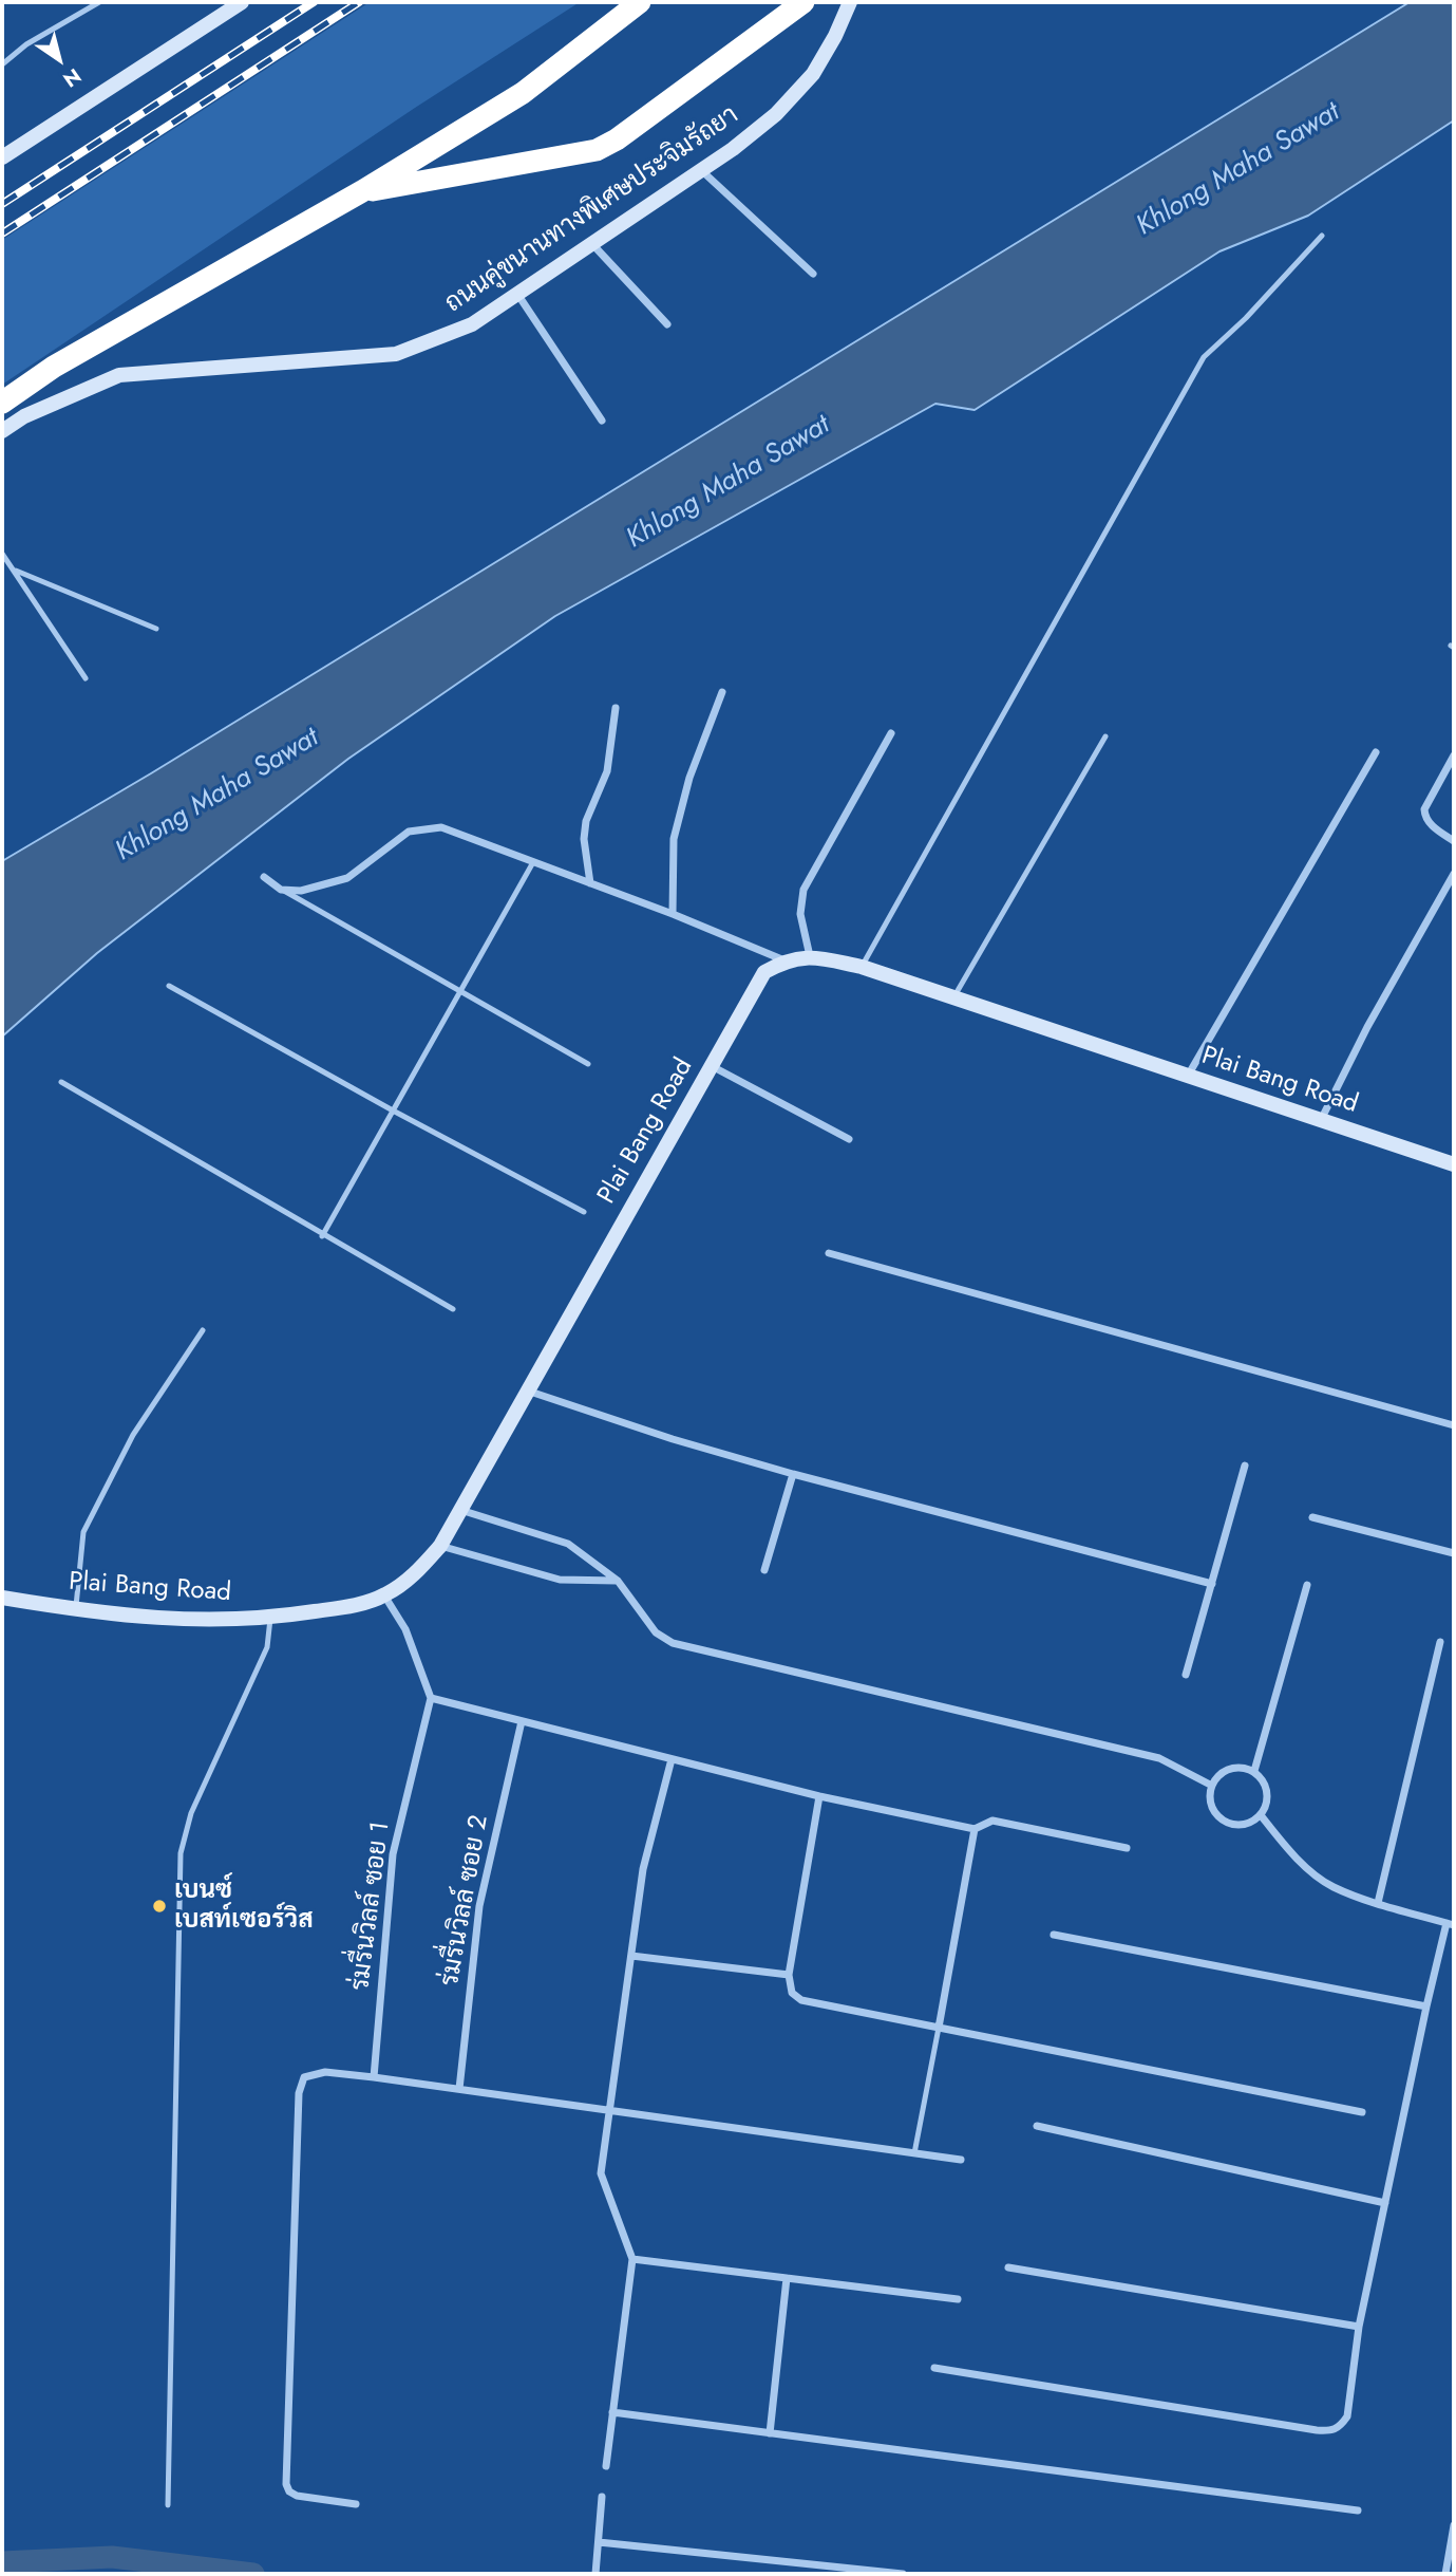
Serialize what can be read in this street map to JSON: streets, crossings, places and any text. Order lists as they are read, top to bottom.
{
  "streets": {
    "street": [
      "ถนนคู่ขนานทางพิเศษประจิมรัถยา",
      "Plai Bang Road",
      "ร่มรื่นวิลล์ ซอย 2",
      "ร่มรื่นวิลล์ ซอย 1"
    ]
  },
  "water": ["Khlong Maha Sawat"],
  "places": ["เบนซ์ เบสท์เซอร์วิส"],
  "north": "bottom right"
}
